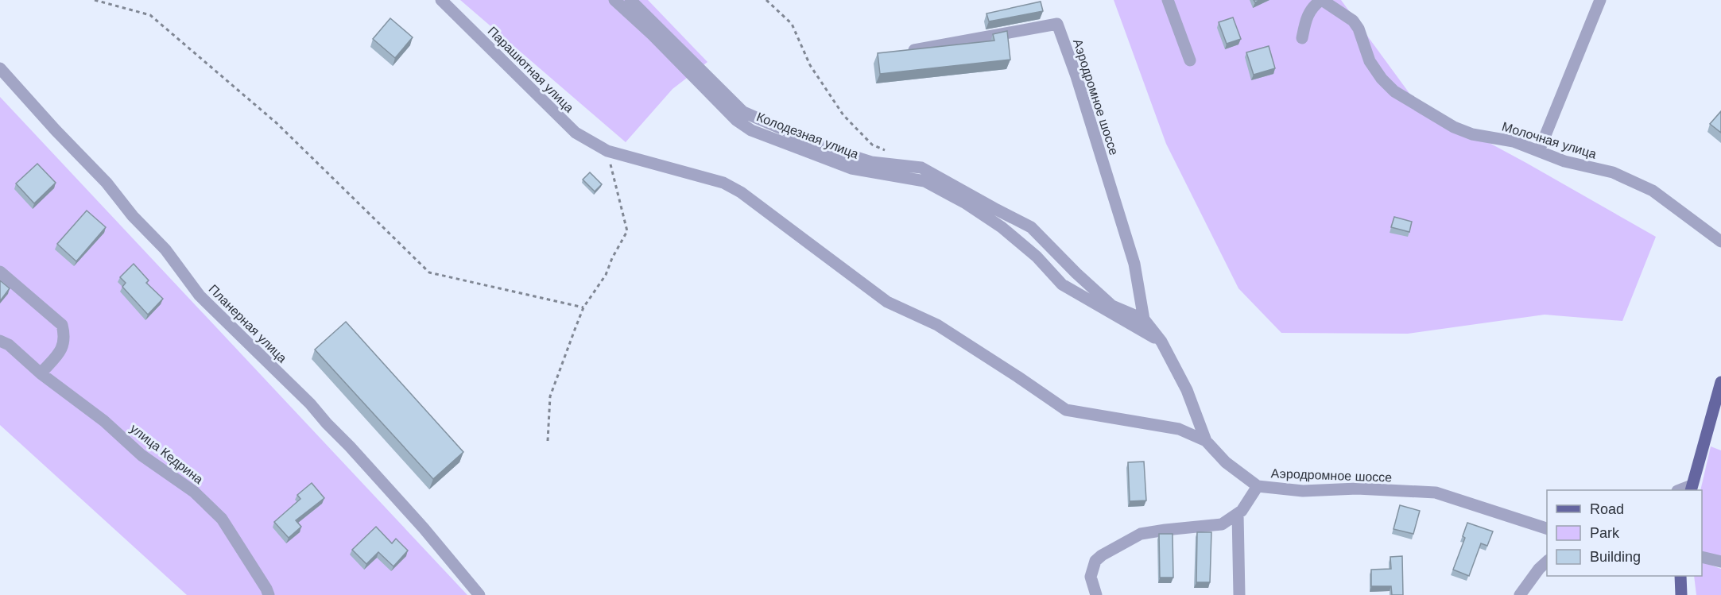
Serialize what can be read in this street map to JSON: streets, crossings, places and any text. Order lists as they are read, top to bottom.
{
  "streets": {
    "street": [
      "Парашютная улица",
      "Аэродромное шоссе",
      "Колодезная улица",
      "Молочная улица",
      "Планерная улица",
      "улица Кедрина"
    ]
  },
  "crossings": [
    ["Парашютная улица", "Аэродромное шоссе"],
    ["Аэродромное шоссе", "Колодезная улица"]
  ],
  "legend": ["Road", "Park", "Building"]
}
